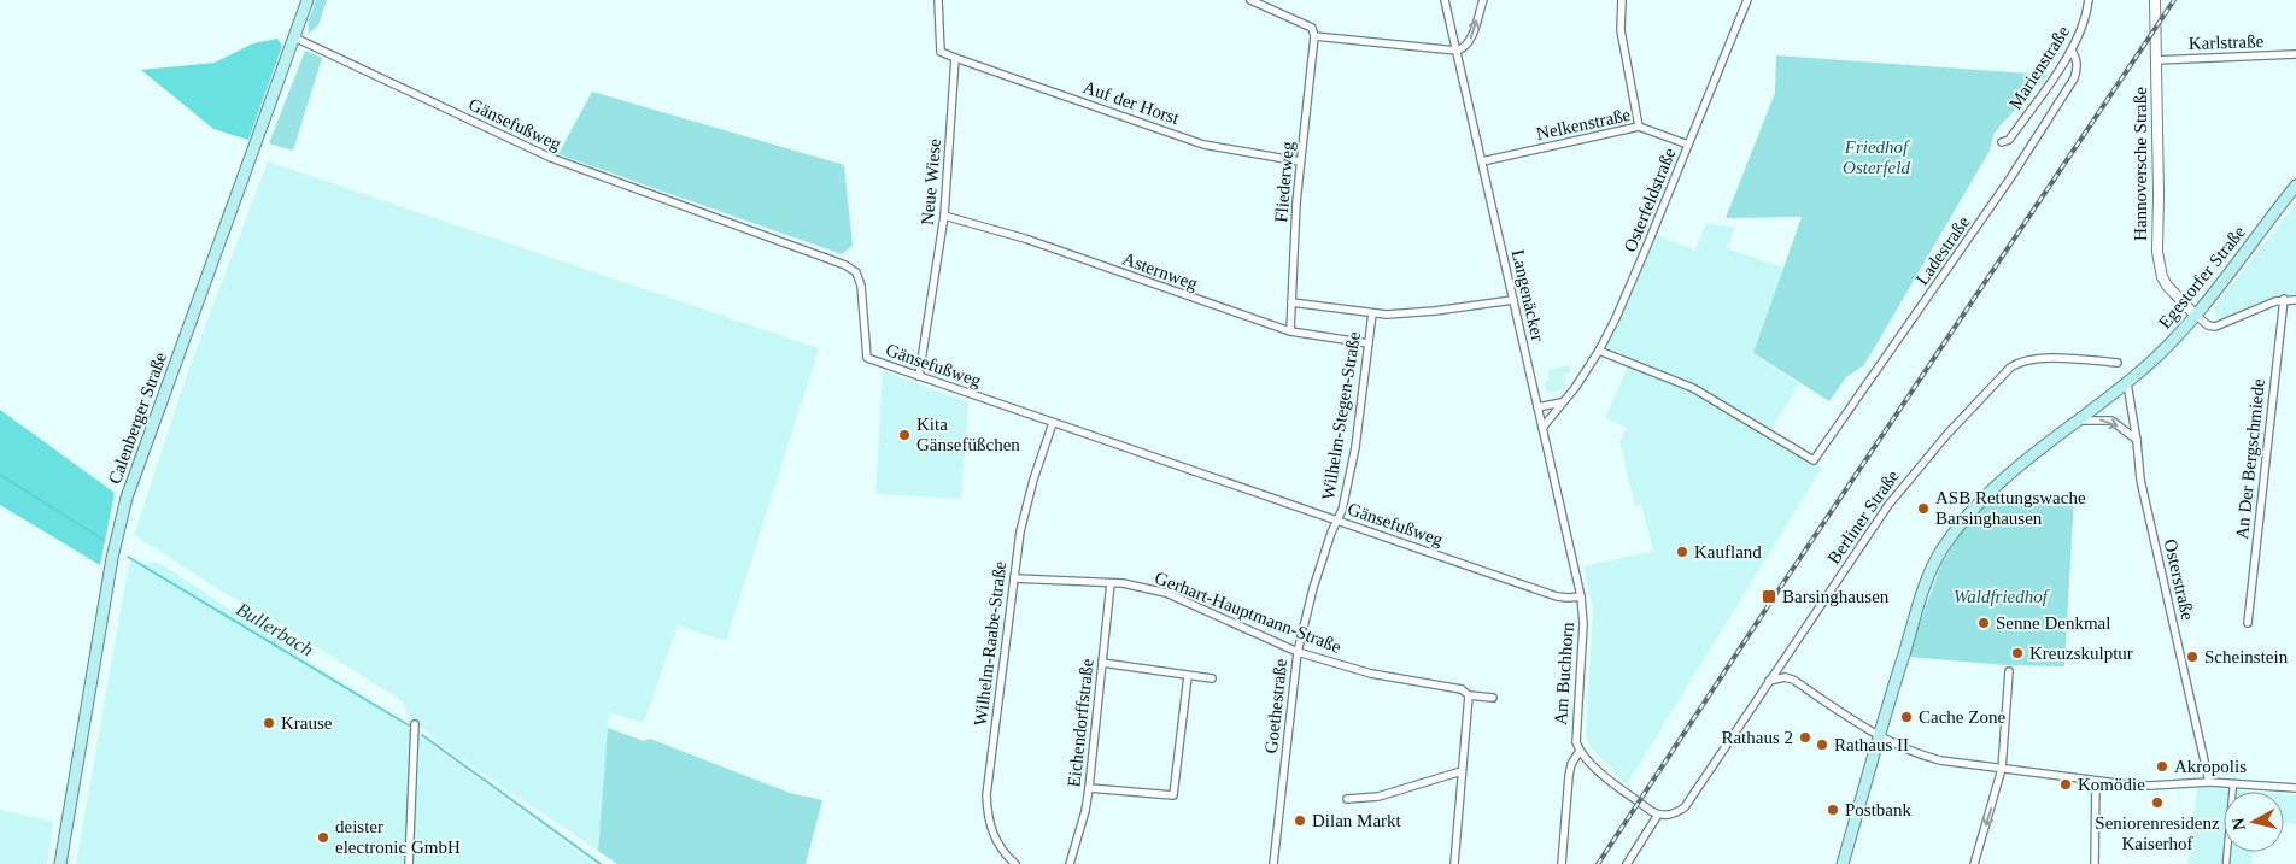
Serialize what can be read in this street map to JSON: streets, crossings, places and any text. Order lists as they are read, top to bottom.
{
  "streets": {
    "main road": ["Egestorfer Straße", "Calenberger Straße"],
    "street": [
      "Karlstraße",
      "Marienstraße",
      "Auf der Horst",
      "Gänsefußweg",
      "Nelkenstraße",
      "Hannoversche Straße",
      "Neue Wiese",
      "Fliederweg",
      "Osterfeldstraße",
      "Ladestraße",
      "Asternweg",
      "Langenäcker",
      "Wilhelm-Stegen-Straße",
      "An Der Bergschmiede",
      "Berliner Straße",
      "Osterstraße",
      "Gerhart-Hauptmann-Straße",
      "Wilhelm-Raabe-Straße",
      "Am Buchhorn",
      "Goethestraße",
      "Eichendorffstraße"
    ]
  },
  "crossings": [
    ["Karlstraße", "Hannoversche Straße"],
    ["Marienstraße", "Ladestraße"],
    ["Auf der Horst", "Neue Wiese"],
    ["Auf der Horst", "Fliederweg"],
    ["Gänsefußweg", "Neue Wiese"],
    ["Gänsefußweg", "Langenäcker"],
    ["Gänsefußweg", "Wilhelm-Stegen-Straße"],
    ["Gänsefußweg", "Calenberger Straße"],
    ["Gänsefußweg", "Wilhelm-Raabe-Straße"],
    ["Gänsefußweg", "Am Buchhorn"],
    ["Gänsefußweg", "Goethestraße"],
    ["Nelkenstraße", "Osterfeldstraße"],
    ["Nelkenstraße", "Langenäcker"],
    ["Hannoversche Straße", "Egestorfer Straße"],
    ["Neue Wiese", "Asternweg"],
    ["Fliederweg", "Asternweg"],
    ["Osterfeldstraße", "Ladestraße"],
    ["Osterfeldstraße", "Langenäcker"],
    ["Asternweg", "Wilhelm-Stegen-Straße"],
    ["Egestorfer Straße", "Osterstraße"],
    ["Langenäcker", "Am Buchhorn"],
    ["Wilhelm-Stegen-Straße", "Goethestraße"],
    ["Berliner Straße", "Am Buchhorn"],
    ["Gerhart-Hauptmann-Straße", "Wilhelm-Raabe-Straße"],
    ["Gerhart-Hauptmann-Straße", "Goethestraße"],
    ["Gerhart-Hauptmann-Straße", "Eichendorffstraße"]
  ],
  "water": ["Bullerbach"],
  "parks": ["Friedhof Osterfeld", "Waldfriedhof"],
  "places": {
    "other": [
      "Kita Gänsefüßchen",
      "ASB Rettungswache Barsinghausen",
      "Kaufland",
      "Senne Denkmal",
      "Kreuzskulptur",
      "Scheinstein",
      "Cache Zone",
      "Krause",
      "Rathaus 2",
      "Rathaus II",
      "Akropolis",
      "Komödie",
      "Seniorenresidenz Kaiserhof",
      "Postbank",
      "Dilan Markt",
      "deister electronic GmbH"
    ],
    "transit": ["Barsinghausen"]
  },
  "north": "left"
}
